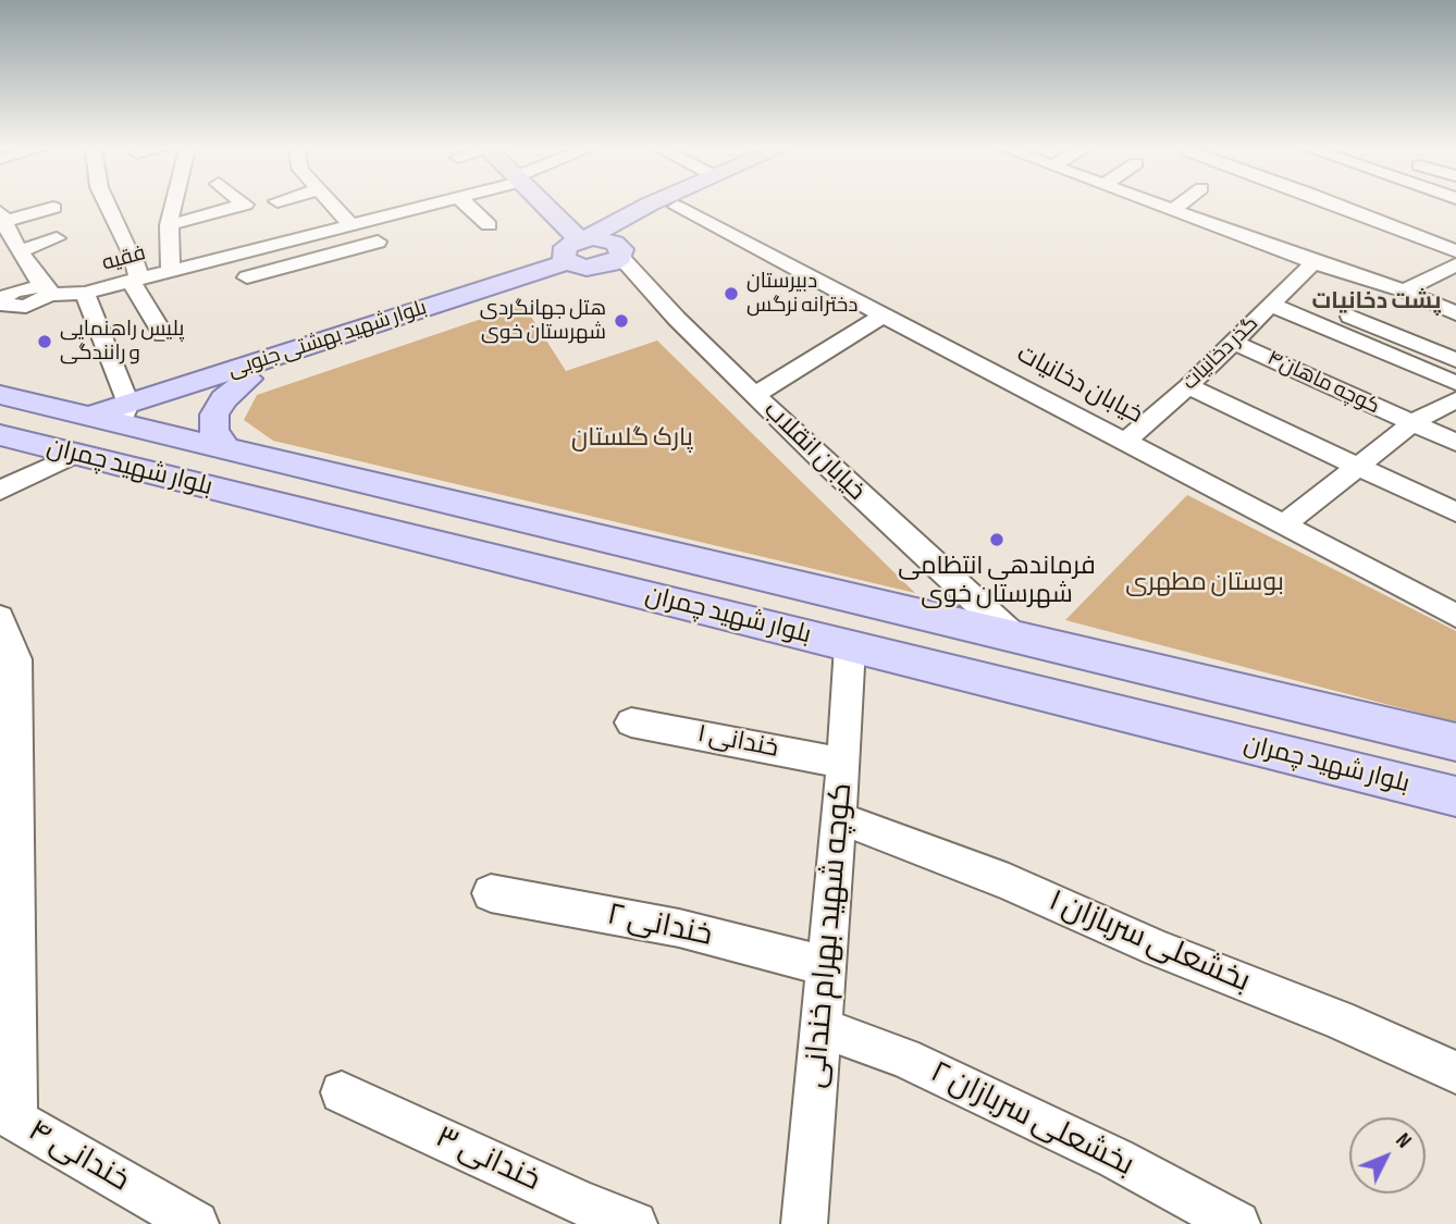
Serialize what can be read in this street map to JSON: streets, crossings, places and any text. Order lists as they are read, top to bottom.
{
  "streets": {
    "main road": ["بلوار شهید بهشتی جنوبی", "بلوار شهید چمران"],
    "street": [
      "فقیه",
      "گذر دخانیات",
      "کوچه ماهان۴",
      "خیابان دخانیات",
      "خیابان انقلاب",
      "خندانی ۱",
      "خندانی ۲",
      "کوچه شهید بهرام خندانی",
      "بخشعلی سربازان ۱",
      "بخشعلی سربازان ۲",
      "خندانی ۴",
      "خندانی ۳"
    ]
  },
  "crossings": [
    ["بلوار شهید بهشتی جنوبی", "خیابان دخانیات"],
    ["بلوار شهید بهشتی جنوبی", "خیابان انقلاب"],
    ["بلوار شهید بهشتی جنوبی", "بلوار شهید چمران"],
    ["گذر دخانیات", "کوچه ماهان۴"],
    ["گذر دخانیات", "خیابان دخانیات"],
    ["خیابان انقلاب", "بلوار شهید چمران"],
    ["بلوار شهید چمران", "کوچه شهید بهرام خندانی"],
    ["خندانی ۱", "کوچه شهید بهرام خندانی"],
    ["خندانی ۲", "کوچه شهید بهرام خندانی"],
    ["کوچه شهید بهرام خندانی", "بخشعلی سربازان ۱"],
    ["کوچه شهید بهرام خندانی", "بخشعلی سربازان ۲"]
  ],
  "districts": ["پشت دخانیات"],
  "parks": ["پارک گلستان", "بوستان مطهری"],
  "places": [
    "دبیرستان دخترانه نرگس",
    "هتل جهانگردی شهرستان خوی",
    "پلیس راهنمایی و رانندگی",
    "فرماندهی انتظامی شهرستان خوی"
  ],
  "north": "top right"
}
